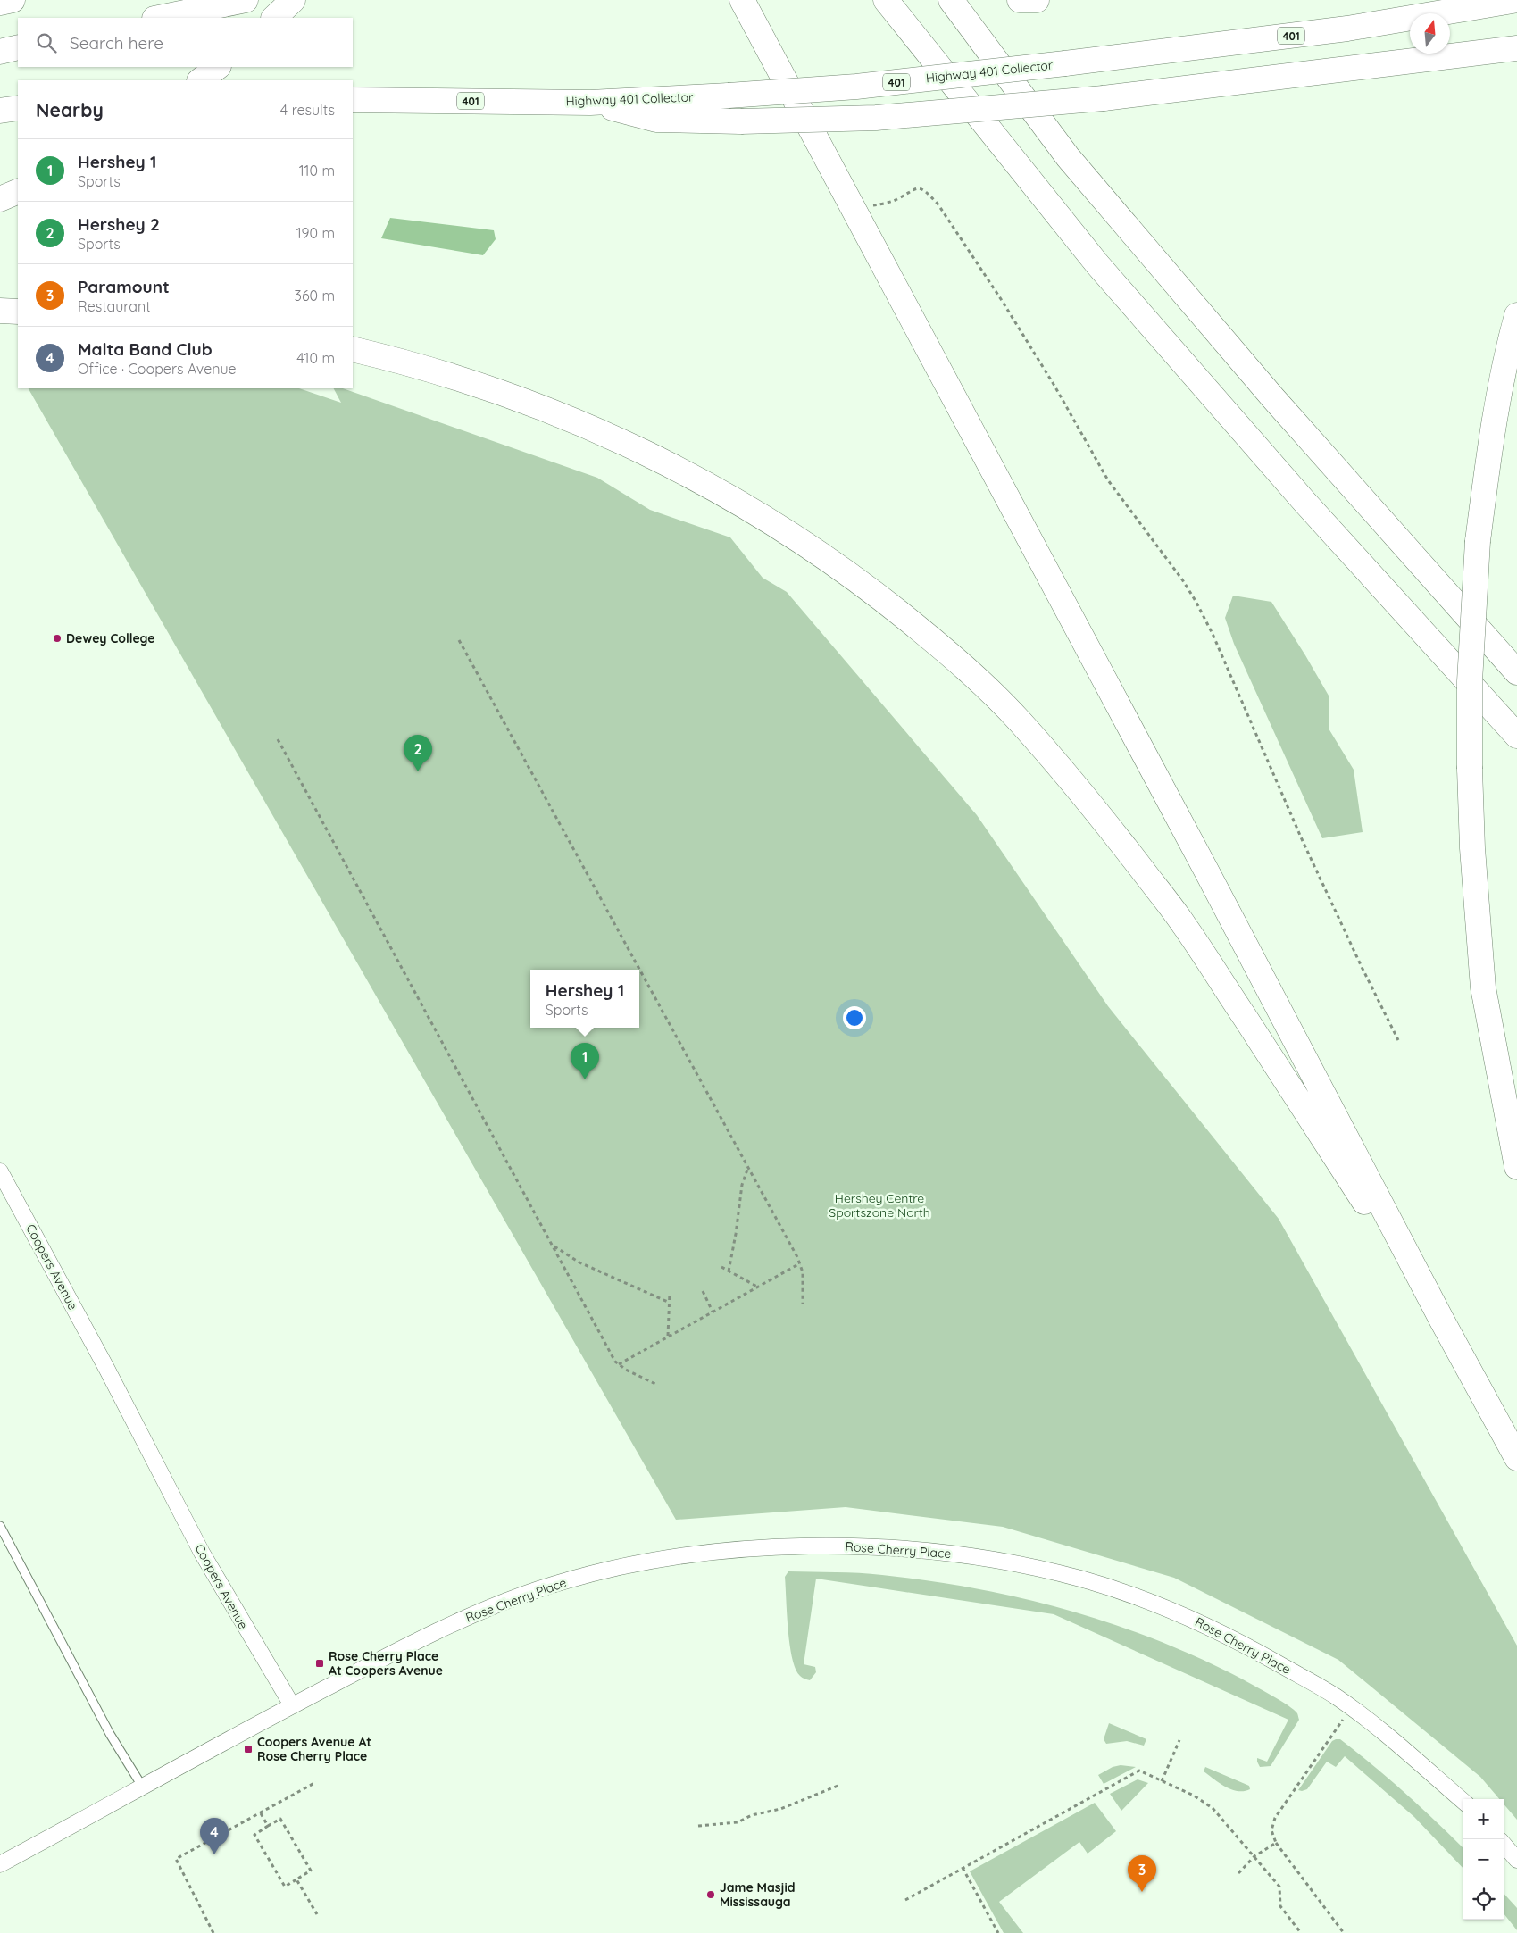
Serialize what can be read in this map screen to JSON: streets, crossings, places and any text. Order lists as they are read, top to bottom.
{
  "streets": {
    "highway": ["401", "Highway 401 Collector"],
    "street": ["Coopers Avenue", "Rose Cherry Place"]
  },
  "crossings": [
    ["Coopers Avenue", "Rose Cherry Place"]
  ],
  "parks": ["Hershey Centre Sportszone North"],
  "places": {
    "other": ["Dewey College", "Jame Masjid Mississauga"],
    "transit": ["Rose Cherry Place At Coopers Avenue", "Coopers Avenue At Rose Cherry Place"]
  },
  "north": "top",
  "page": {
    "search": "Search here",
    "heading": ["Nearby", "4 results"],
    "list": [
      {
        "mark": "1",
        "name": "Hershey 1",
        "note": "Sports",
        "value": "110 m"
      },
      {
        "mark": "2",
        "name": "Hershey 2",
        "note": "Sports",
        "value": "190 m"
      },
      {
        "mark": "3",
        "name": "Paramount",
        "note": "Restaurant",
        "value": "360 m"
      },
      {
        "mark": "4",
        "name": "Malta Band Club",
        "note": "Office · Coopers Avenue",
        "value": "410 m"
      }
    ],
    "pins": [
      "2",
      "1",
      "4",
      "3"
    ],
    "popup": ["Hershey 1", "Sports"],
    "map_buttons": ["+", "−"]
  }
}
